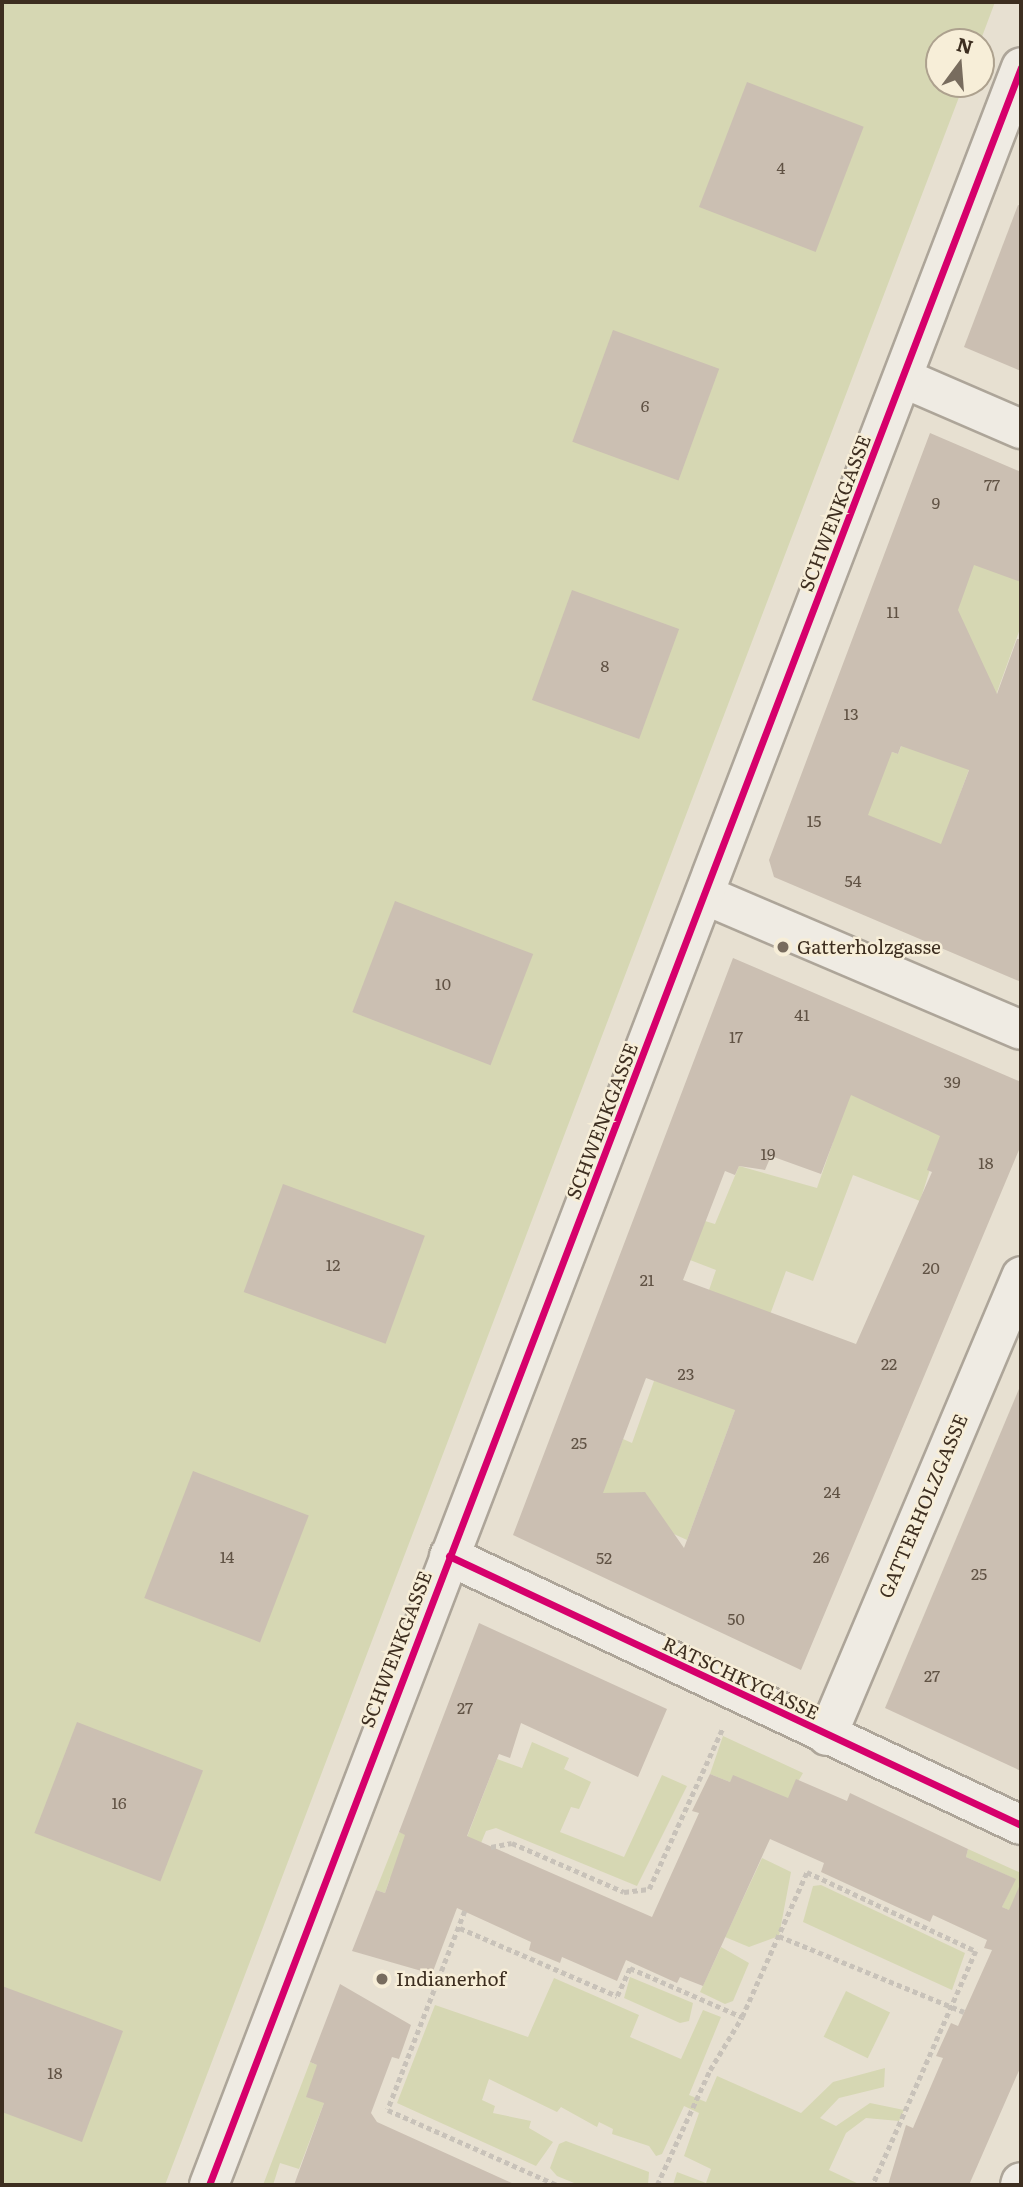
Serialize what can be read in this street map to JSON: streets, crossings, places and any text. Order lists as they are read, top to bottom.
{
  "streets": {
    "street": ["SCHWENKGASSE", "GATTERHOLZGASSE", "RATSCHKYGASSE"]
  },
  "crossings": [
    ["SCHWENKGASSE", "RATSCHKYGASSE"],
    ["GATTERHOLZGASSE", "RATSCHKYGASSE"]
  ],
  "places": ["Gatterholzgasse", "Indianerhof"],
  "house_numbers": [
    "4",
    "6",
    "77",
    "9",
    "11",
    "8",
    "13",
    "15",
    "54",
    "10",
    "41",
    "17",
    "39",
    "19",
    "18",
    "12",
    "20",
    "21",
    "22",
    "23",
    "25",
    "24",
    "14",
    "26",
    "52",
    "25",
    "50",
    "27",
    "27",
    "16",
    "18"
  ],
  "north": "top"
}
